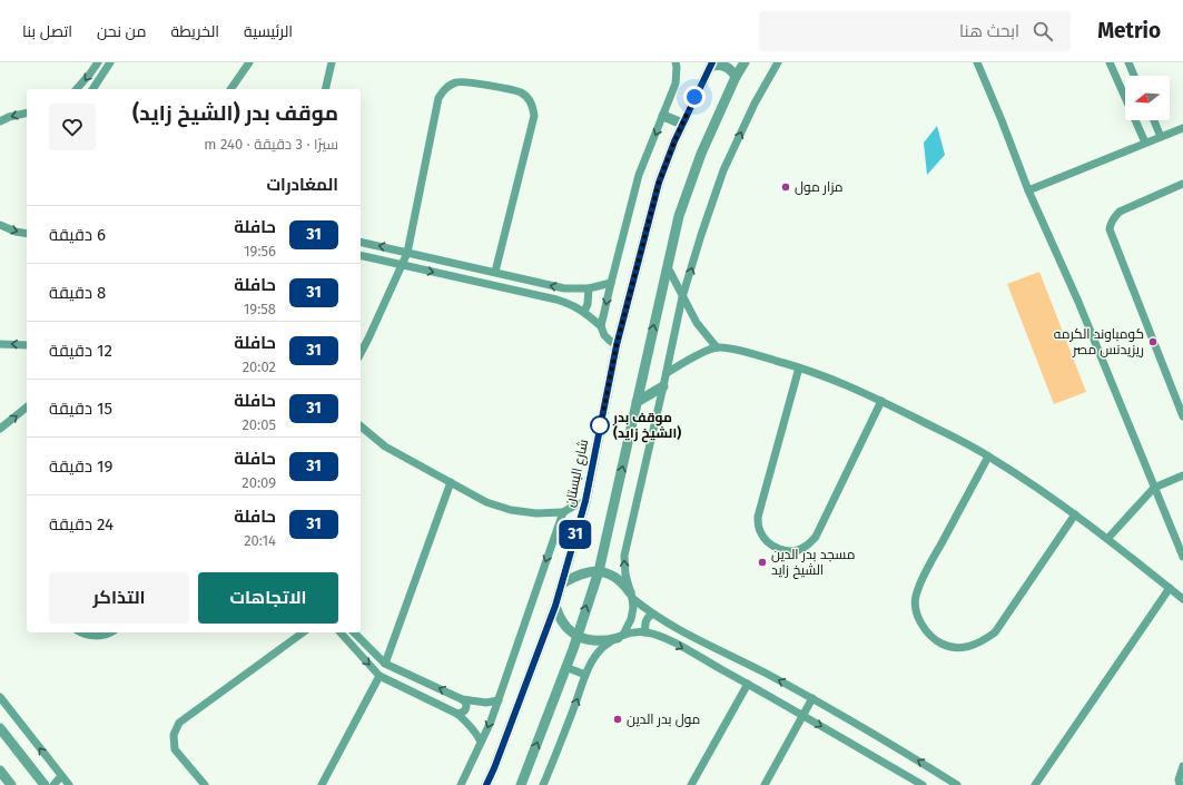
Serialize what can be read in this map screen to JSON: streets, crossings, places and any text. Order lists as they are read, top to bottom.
{
  "streets": {
    "street": ["شارع البستان"]
  },
  "places": [
    "مزار مول",
    "كومباوند الكرمه ريزيدنس مصر",
    "موقف بدر (الشيخ زايد)",
    "مسجد بدر الدين الشيخ زايد",
    "مول بدر الدين"
  ],
  "lines": ["bus line 31"],
  "north": "left",
  "page": {
    "header": "Metrio",
    "search": "ابحث هنا",
    "nav": [
      "الرئيسية",
      "الخريطة",
      "من نحن",
      "اتصل بنا"
    ],
    "on_map": "31",
    "heading": [
      ["موقف بدر (الشيخ زايد)", "سيرًا · 3 دقيقة · 240 m"],
      "المغادرات"
    ],
    "list": [
      {
        "mark": "31",
        "name": "حافلة",
        "note": "19:56",
        "value": "6 دقيقة"
      },
      {
        "mark": "31",
        "name": "حافلة",
        "note": "19:58",
        "value": "8 دقيقة"
      },
      {
        "mark": "31",
        "name": "حافلة",
        "note": "20:02",
        "value": "12 دقيقة"
      },
      {
        "mark": "31",
        "name": "حافلة",
        "note": "20:05",
        "value": "15 دقيقة"
      },
      {
        "mark": "31",
        "name": "حافلة",
        "note": "20:09",
        "value": "19 دقيقة"
      },
      {
        "mark": "31",
        "name": "حافلة",
        "note": "20:14",
        "value": "24 دقيقة"
      }
    ],
    "buttons": ["الاتجاهات", "التذاكر"]
  }
}
